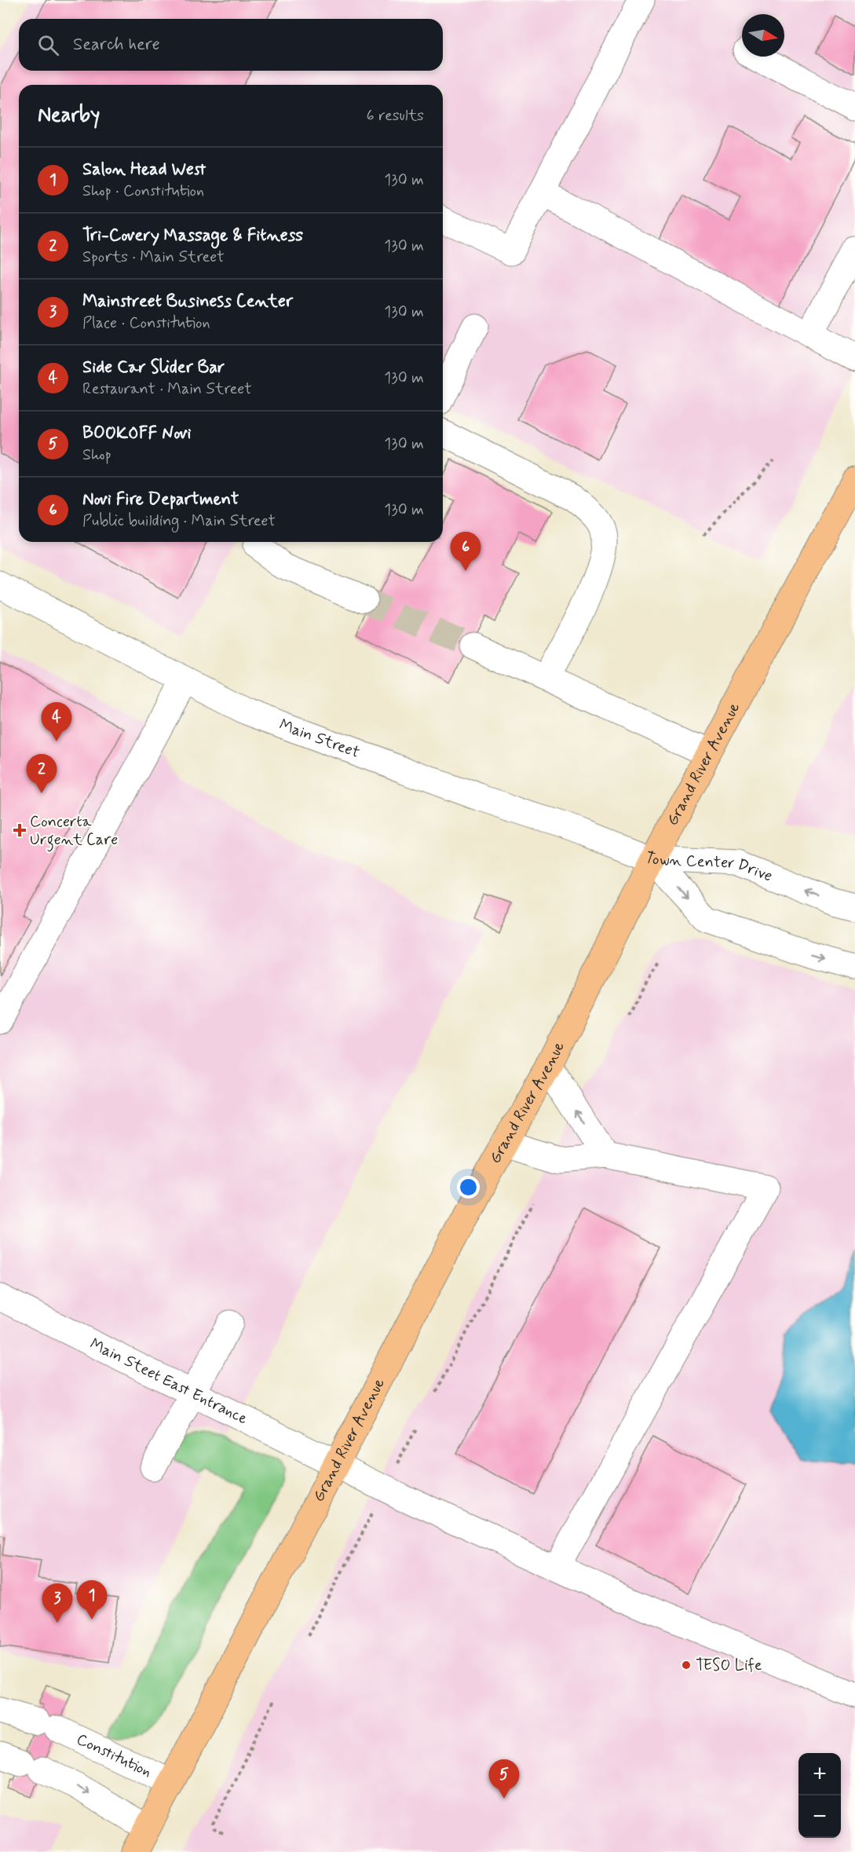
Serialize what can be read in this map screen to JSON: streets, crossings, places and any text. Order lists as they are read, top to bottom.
{
  "streets": {
    "main road": ["Grand River Avenue"],
    "street": [
      "Main Street",
      "Town Center Drive",
      "Main Steet East Entrance",
      "Constitution"
    ]
  },
  "crossings": [
    ["Main Street", "Grand River Avenue"],
    ["Main Street", "Town Center Drive"],
    ["Grand River Avenue", "Town Center Drive"],
    ["Grand River Avenue", "Main Steet East Entrance"],
    ["Grand River Avenue", "Constitution"]
  ],
  "places": {
    "health": ["Concerta Urgent Care"],
    "other": ["TESO Life"]
  },
  "north": "right",
  "page": {
    "search": "Search here",
    "heading": ["Nearby", "6 results"],
    "list": [
      {
        "mark": "1",
        "name": "Salon Head West",
        "note": "Shop · Constitution",
        "value": "130 m"
      },
      {
        "mark": "2",
        "name": "Tri-Covery Massage & Fitness",
        "note": "Sports · Main Street",
        "value": "130 m"
      },
      {
        "mark": "3",
        "name": "Mainstreet Business Center",
        "note": "Place · Constitution",
        "value": "130 m"
      },
      {
        "mark": "4",
        "name": "Side Car Slider Bar",
        "note": "Restaurant · Main Street",
        "value": "130 m"
      },
      {
        "mark": "5",
        "name": "BOOKOFF Novi",
        "note": "Shop",
        "value": "130 m"
      },
      {
        "mark": "6",
        "name": "Novi Fire Department",
        "note": "Public building · Main Street",
        "value": "130 m"
      }
    ],
    "pins": [
      "6",
      "4",
      "2",
      "1",
      "3",
      "5"
    ],
    "map_buttons": ["+", "−"]
  }
}
